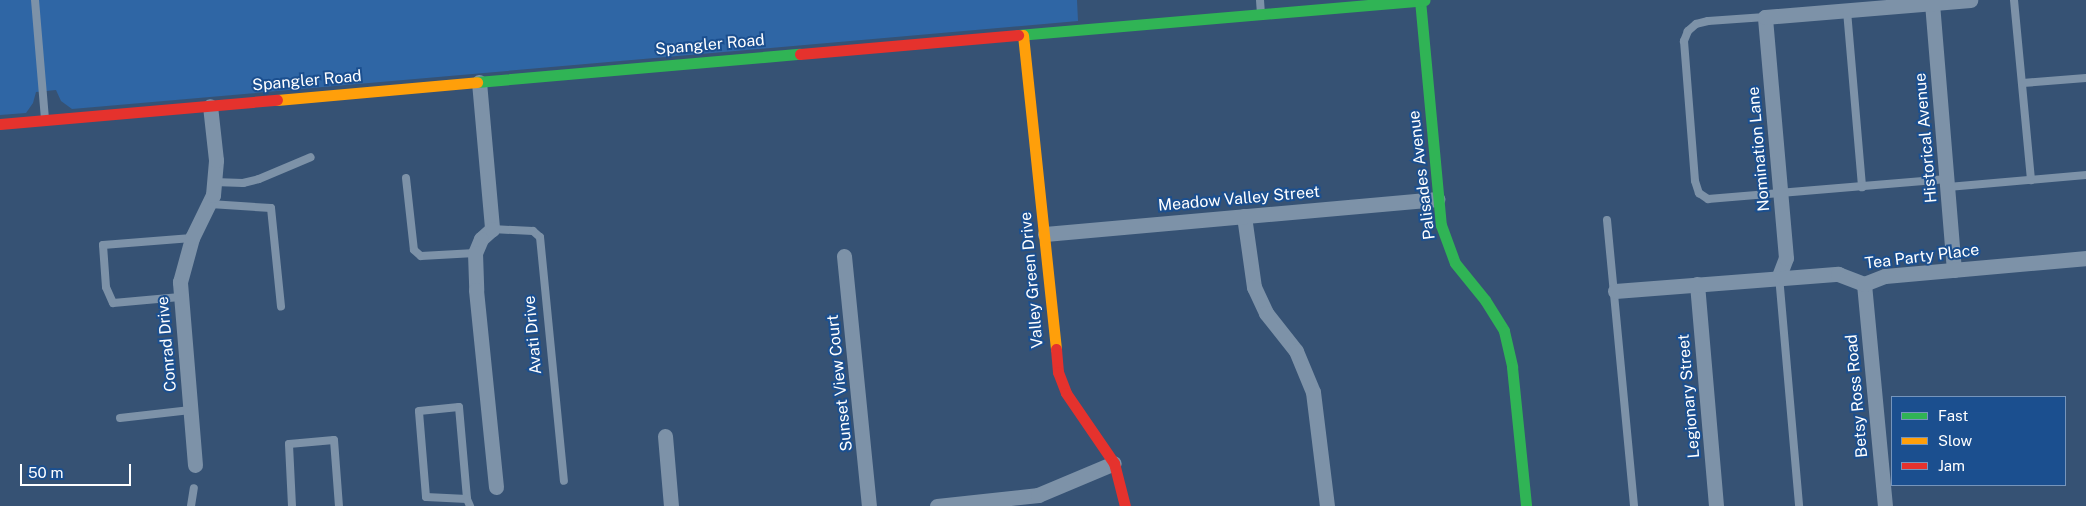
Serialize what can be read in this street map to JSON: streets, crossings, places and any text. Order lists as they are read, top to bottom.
{
  "streets": {
    "street": [
      "Spangler Road",
      "Historical Avenue",
      "Nomination Lane",
      "Palisades Avenue",
      "Meadow Valley Street",
      "Tea Party Place",
      "Valley Green Drive",
      "Conrad Drive",
      "Sunset View Court",
      "Legionary Street",
      "Betsy Ross Road"
    ],
    "lane": ["Avati Drive"]
  },
  "crossings": [
    ["Spangler Road", "Palisades Avenue"],
    ["Spangler Road", "Valley Green Drive"],
    ["Spangler Road", "Conrad Drive"],
    ["Historical Avenue", "Tea Party Place"],
    ["Nomination Lane", "Tea Party Place"],
    ["Palisades Avenue", "Meadow Valley Street"],
    ["Meadow Valley Street", "Valley Green Drive"],
    ["Tea Party Place", "Legionary Street"],
    ["Tea Party Place", "Betsy Ross Road"]
  ],
  "legend": ["Fast", "Slow", "Jam"],
  "scale_bar": "50 m"
}
